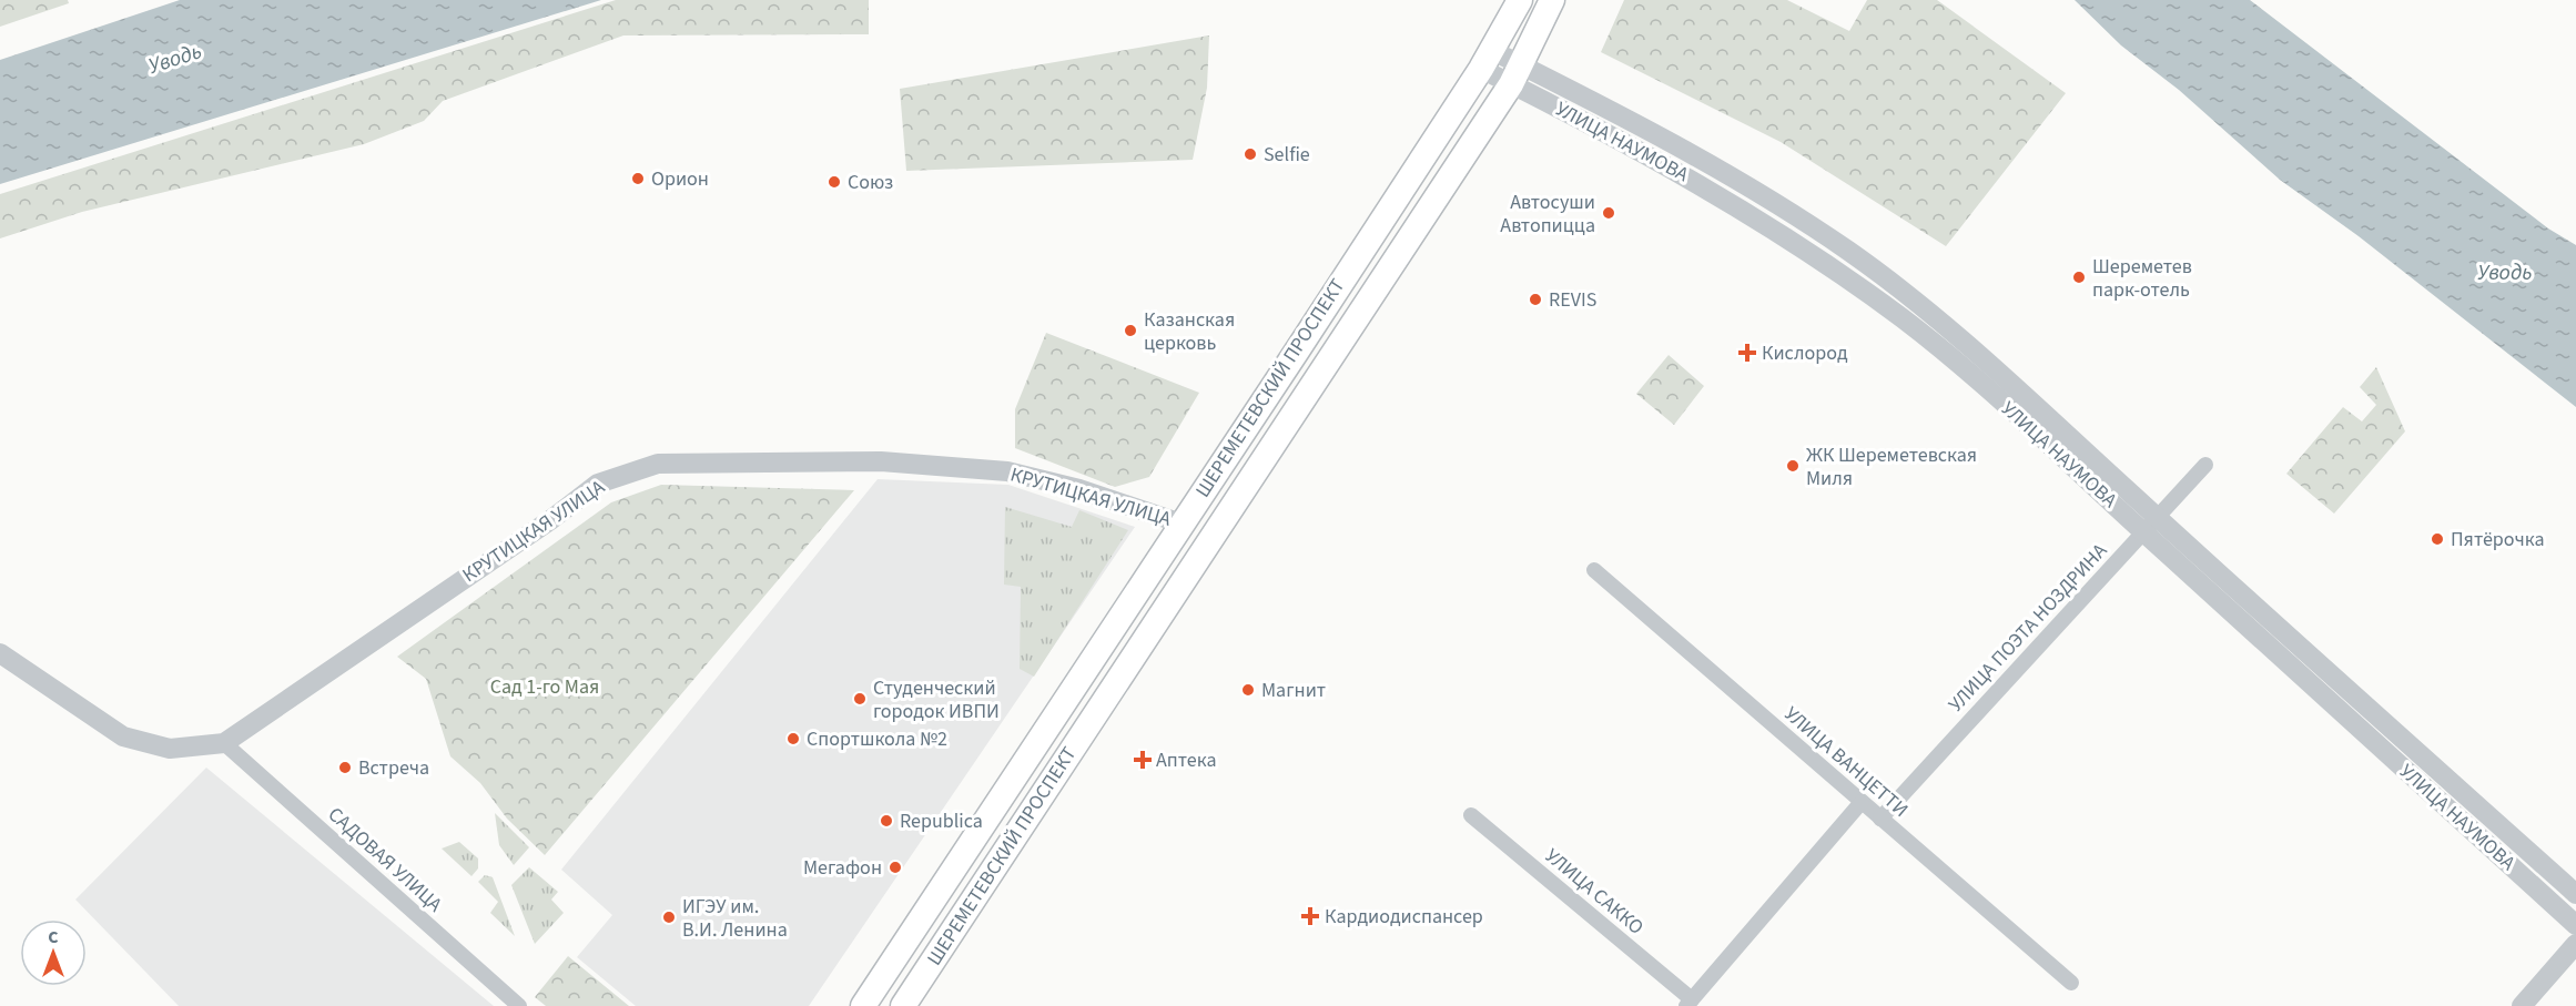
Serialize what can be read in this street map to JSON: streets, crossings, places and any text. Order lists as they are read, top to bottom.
{
  "streets": {
    "main road": ["ШЕРЕМЕТЕВСКИЙ ПРОСПЕКТ", "КРУТИЦКАЯ УЛИЦА"],
    "street": [
      "УЛИЦА НАУМОВА",
      "УЛИЦА ПОЭТА НОЗДРИНА",
      "УЛИЦА ВАНЦЕТТИ",
      "САДОВАЯ УЛИЦА",
      "УЛИЦА САККО"
    ]
  },
  "crossings": [
    ["УЛИЦА НАУМОВА", "ШЕРЕМЕТЕВСКИЙ ПРОСПЕКТ"],
    ["УЛИЦА НАУМОВА", "УЛИЦА ПОЭТА НОЗДРИНА"],
    ["ШЕРЕМЕТЕВСКИЙ ПРОСПЕКТ", "КРУТИЦКАЯ УЛИЦА"],
    ["КРУТИЦКАЯ УЛИЦА", "САДОВАЯ УЛИЦА"],
    ["УЛИЦА ПОЭТА НОЗДРИНА", "УЛИЦА ВАНЦЕТТИ"]
  ],
  "water": ["Уводь"],
  "parks": ["Сад 1-го Мая"],
  "places": {
    "other": [
      "Selfie",
      "Орион",
      "Союз",
      "Автосуши Автопицца",
      "Шереметев парк-отель",
      "REVIS",
      "Казанская церковь",
      "ЖК Шереметевская Миля",
      "Пятёрочка",
      "Магнит",
      "Студенческий городок ИВПИ",
      "Спортшкола №2",
      "Встреча",
      "Republica",
      "Мегафон",
      "ИГЭУ им. В.И. Ленина"
    ],
    "health": ["Кислород", "Аптека", "Кардиодиспансер"]
  },
  "north": "top"
}
